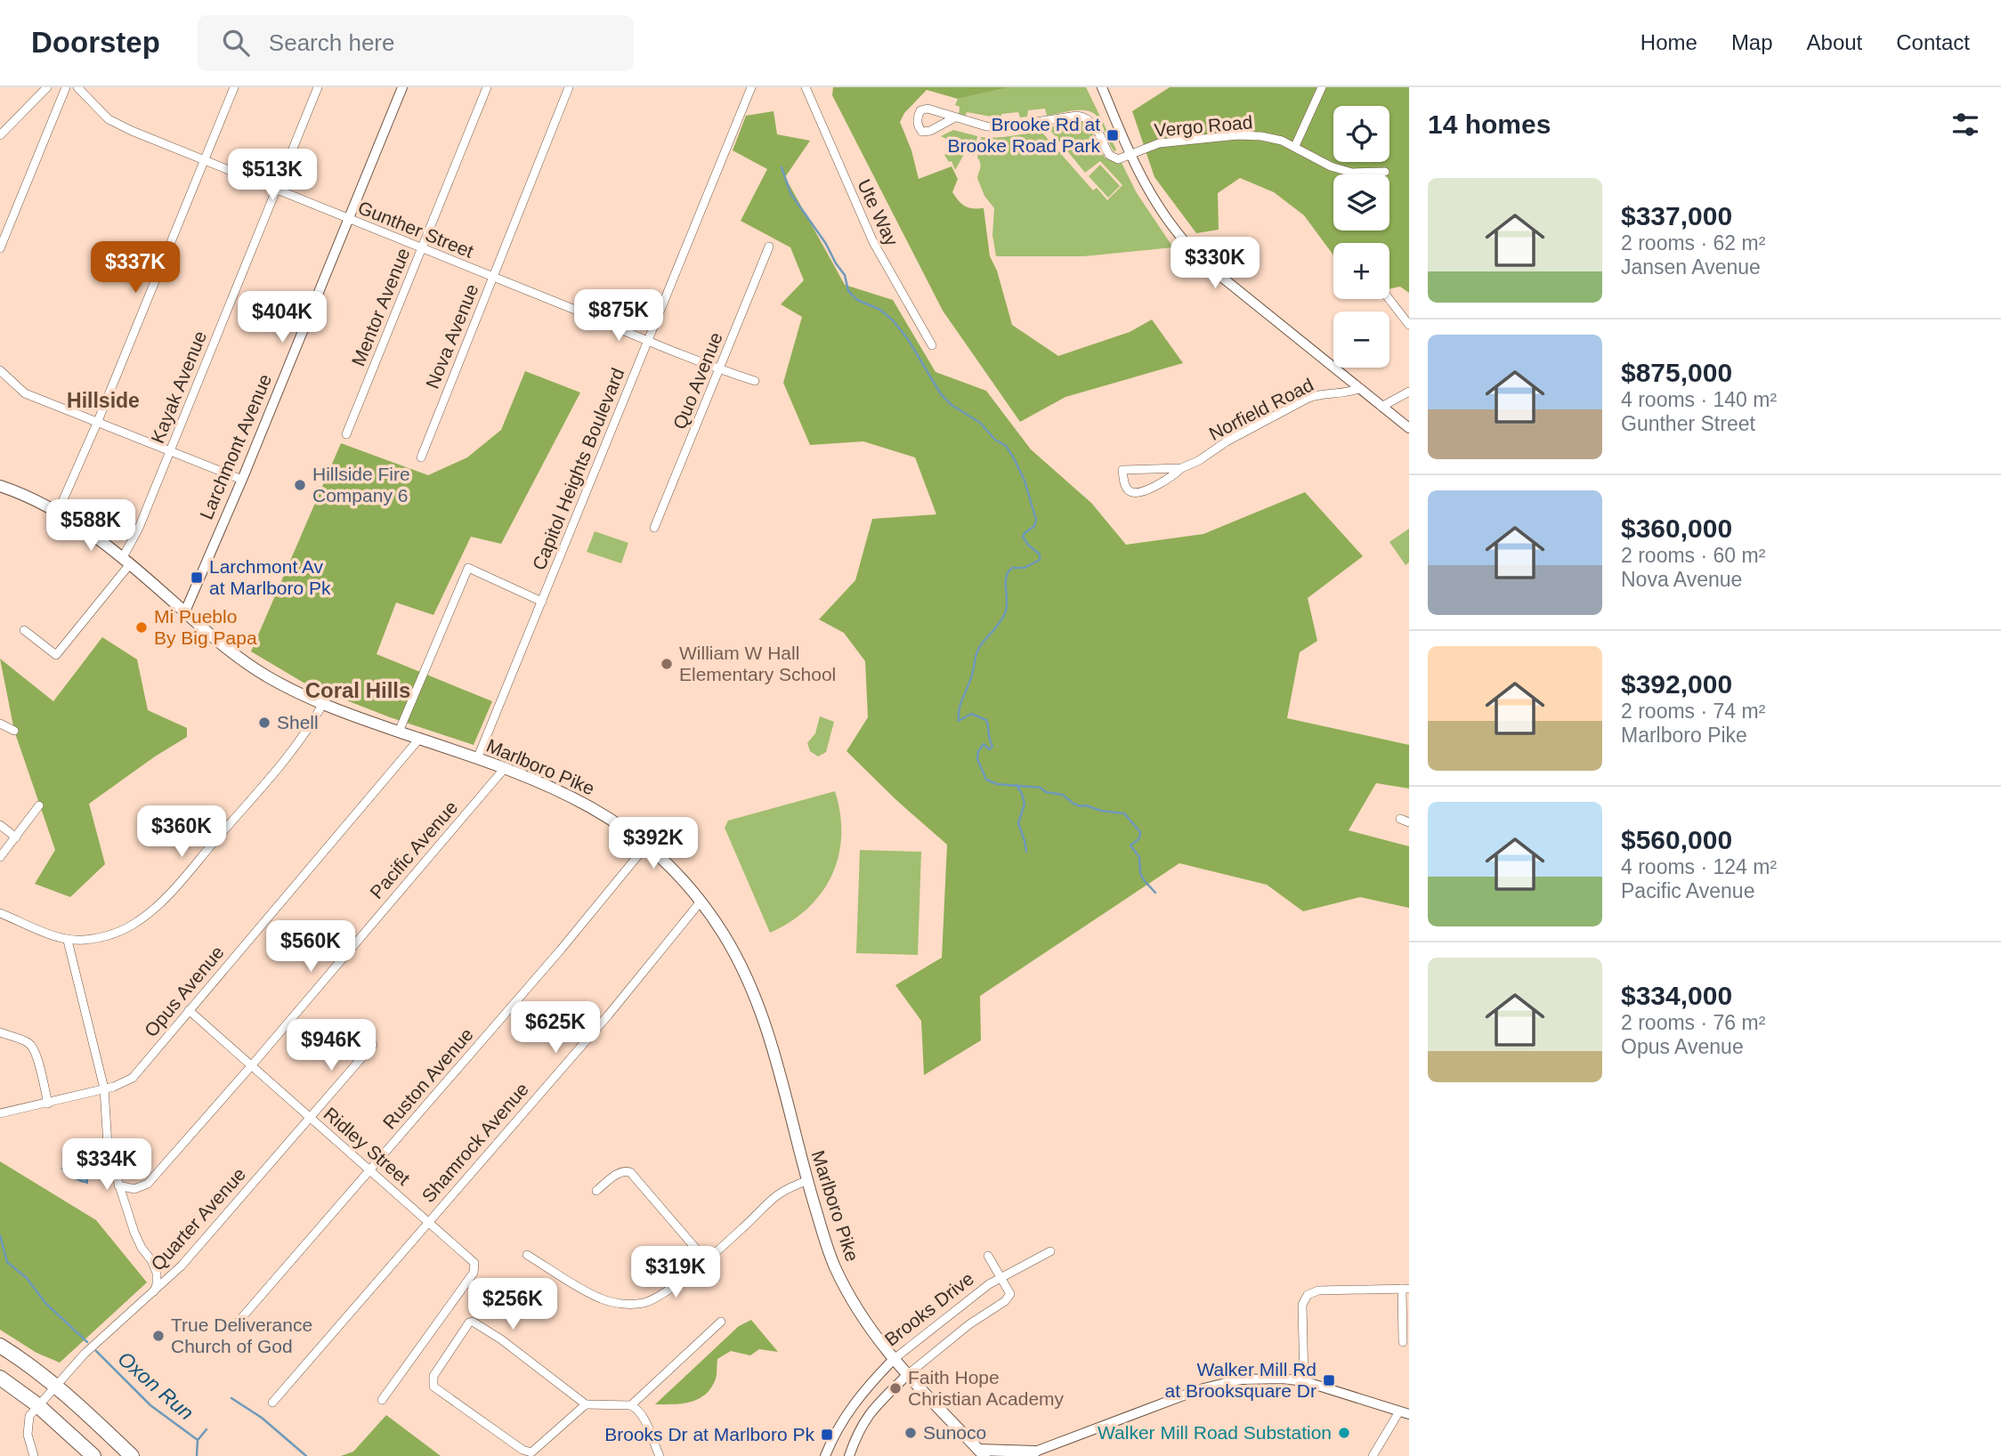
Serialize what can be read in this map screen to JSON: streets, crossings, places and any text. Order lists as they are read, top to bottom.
{
  "streets": {
    "main road": ["Marlboro Pike"],
    "street": [
      "Vergo Road",
      "Ute Way",
      "Gunther Street",
      "Mentor Avenue",
      "Nova Avenue",
      "Quo Avenue",
      "Kayak Avenue",
      "Norfield Road",
      "Larchmont Avenue",
      "Capitol Heights Boulevard",
      "Pacific Avenue",
      "Opus Avenue",
      "Ruston Avenue",
      "Shamrock Avenue",
      "Ridley Street",
      "Quarter Avenue",
      "Brooks Drive"
    ]
  },
  "crossings": [
    ["Gunther Street", "Mentor Avenue"],
    ["Gunther Street", "Nova Avenue"],
    ["Gunther Street", "Quo Avenue"],
    ["Gunther Street", "Kayak Avenue"],
    ["Gunther Street", "Larchmont Avenue"],
    ["Gunther Street", "Capitol Heights Boulevard"],
    ["Kayak Avenue", "Marlboro Pike"],
    ["Larchmont Avenue", "Marlboro Pike"],
    ["Capitol Heights Boulevard", "Marlboro Pike"],
    ["Marlboro Pike", "Pacific Avenue"],
    ["Marlboro Pike", "Opus Avenue"],
    ["Marlboro Pike", "Ruston Avenue"],
    ["Marlboro Pike", "Shamrock Avenue"],
    ["Marlboro Pike", "Brooks Drive"],
    ["Pacific Avenue", "Ridley Street"],
    ["Opus Avenue", "Ridley Street"],
    ["Ruston Avenue", "Ridley Street"],
    ["Shamrock Avenue", "Ridley Street"],
    ["Ridley Street", "Quarter Avenue"]
  ],
  "districts": ["Hillside", "Coral Hills"],
  "water": ["Oxon Run"],
  "places": {
    "transit": [
      "Brooke Rd at Brooke Road Park",
      "Larchmont Av at Marlboro Pk",
      "Walker Mill Rd at Brooksquare Dr",
      "Brooks Dr at Marlboro Pk"
    ],
    "other": [
      "Hillside Fire Company 6",
      "Mi Pueblo By Big Papa",
      "William W Hall Elementary School",
      "Shell",
      "True Deliverance Church of God",
      "Faith Hope Christian Academy",
      "Sunoco",
      "Walker Mill Road Substation"
    ]
  },
  "page": {
    "header": "Doorstep",
    "search": "Search here",
    "nav": [
      "Home",
      "Map",
      "About",
      "Contact"
    ],
    "heading": "14 homes",
    "map_buttons": ["+", "−"],
    "price": [
      "$513K",
      "$330K",
      "$337K",
      "$875K",
      "$404K",
      "$588K",
      "$360K",
      "$392K",
      "$560K",
      "$625K",
      "$946K",
      "$334K",
      "$319K",
      "$256K"
    ],
    "list": [
      {
        "name": "$337,000",
        "note": "2 rooms · 62 m² · Jansen Avenue"
      },
      {
        "name": "$875,000",
        "note": "4 rooms · 140 m² · Gunther Street"
      },
      {
        "name": "$360,000",
        "note": "2 rooms · 60 m² · Nova Avenue"
      },
      {
        "name": "$392,000",
        "note": "2 rooms · 74 m² · Marlboro Pike"
      },
      {
        "name": "$560,000",
        "note": "4 rooms · 124 m² · Pacific Avenue"
      },
      {
        "name": "$334,000",
        "note": "2 rooms · 76 m² · Opus Avenue"
      }
    ]
  }
}
